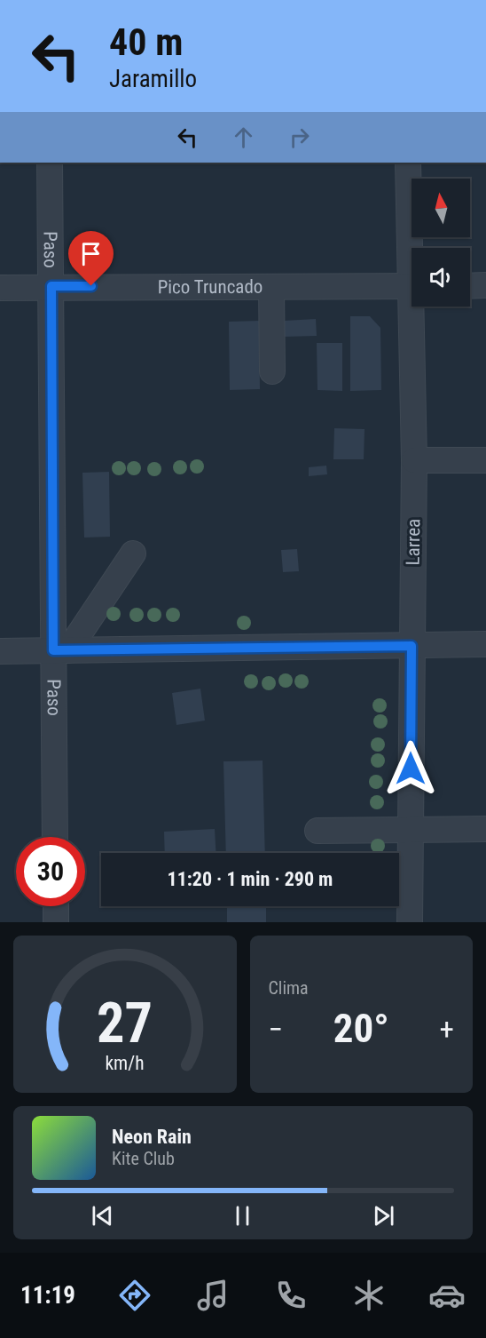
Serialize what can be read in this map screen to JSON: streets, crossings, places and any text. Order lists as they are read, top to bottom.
{
  "streets": {
    "street": ["Paso", "Pico Truncado", "Larrea"]
  },
  "crossings": [
    ["Paso", "Pico Truncado"]
  ],
  "north": "top",
  "page": {
    "turn": ["40 m", "Jaramillo"],
    "limit": "30",
    "trip": "11:20 · 1 min · 290 m",
    "tile": "Clima",
    "heat": ["−", "20°", "+"],
    "song": ["Neon Rain", "Kite Club"],
    "tabs": "11:19",
    "gauge": ["27", "km/h"]
  }
}
